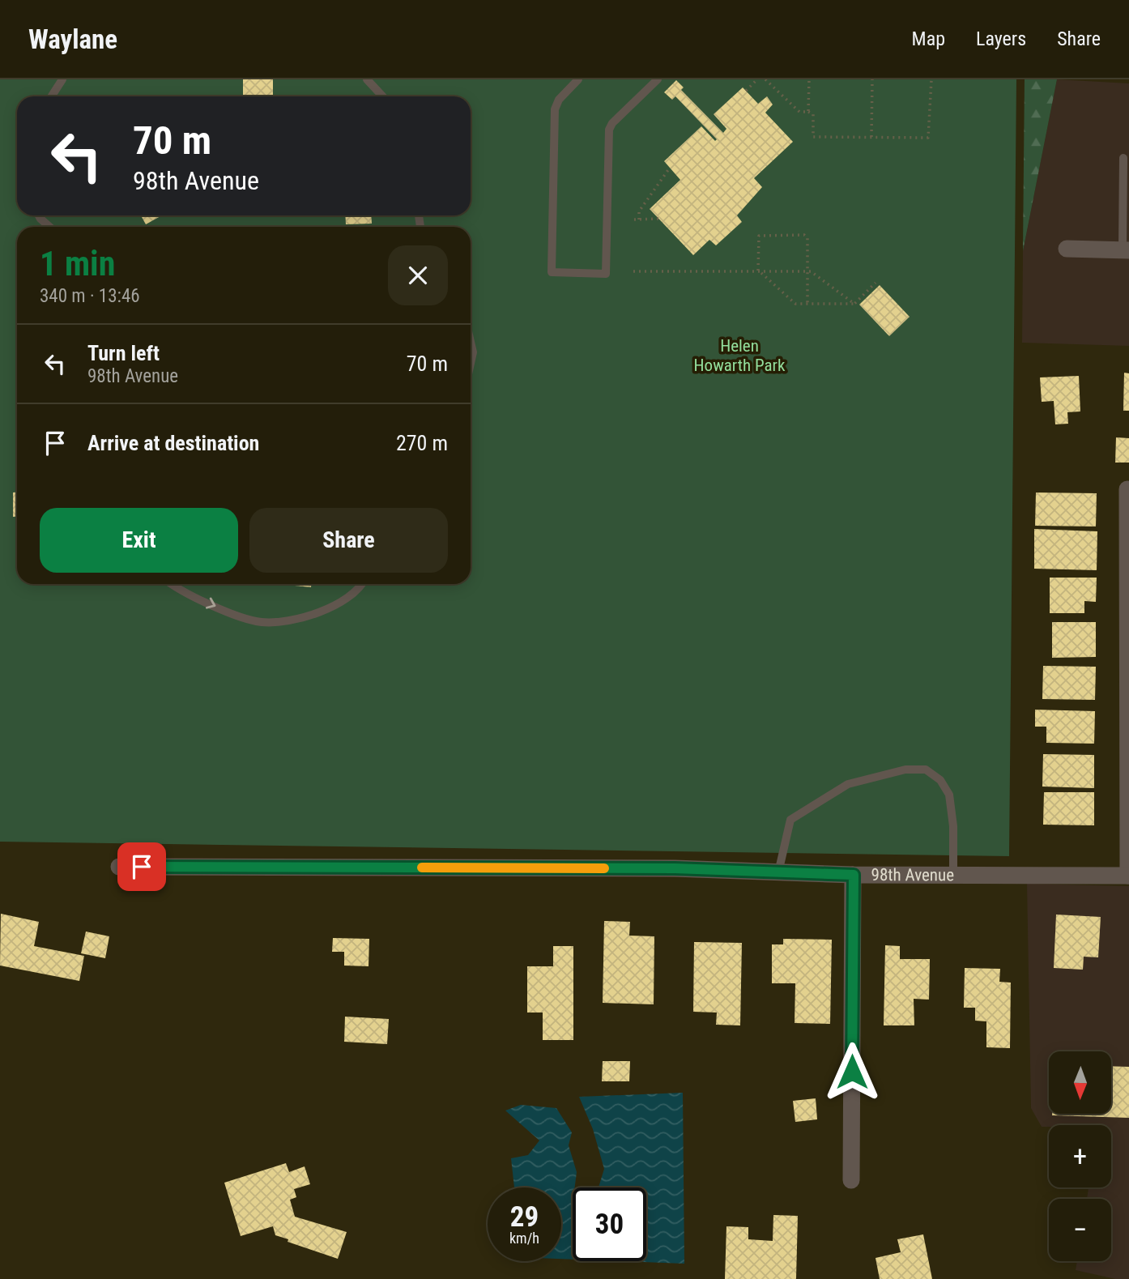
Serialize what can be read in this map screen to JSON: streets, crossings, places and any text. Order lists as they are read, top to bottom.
{
  "streets": {
    "street": ["98th Avenue"]
  },
  "parks": ["Helen Howarth Park"],
  "north": "bottom",
  "page": {
    "header": "Waylane",
    "nav": ["Map", "Layers", "Share"],
    "turn": ["70 m", "98th Avenue"],
    "heading": ["1 min", "340 m · 13:46"],
    "list": [
      {
        "name": "Turn left",
        "note": "98th Avenue",
        "value": "70 m"
      },
      {
        "name": "Arrive at destination",
        "value": "270 m"
      }
    ],
    "buttons": ["Exit", "Share"],
    "map_buttons": ["+", "−"],
    "speed": "29 km/h",
    "limit": "30"
  }
}
